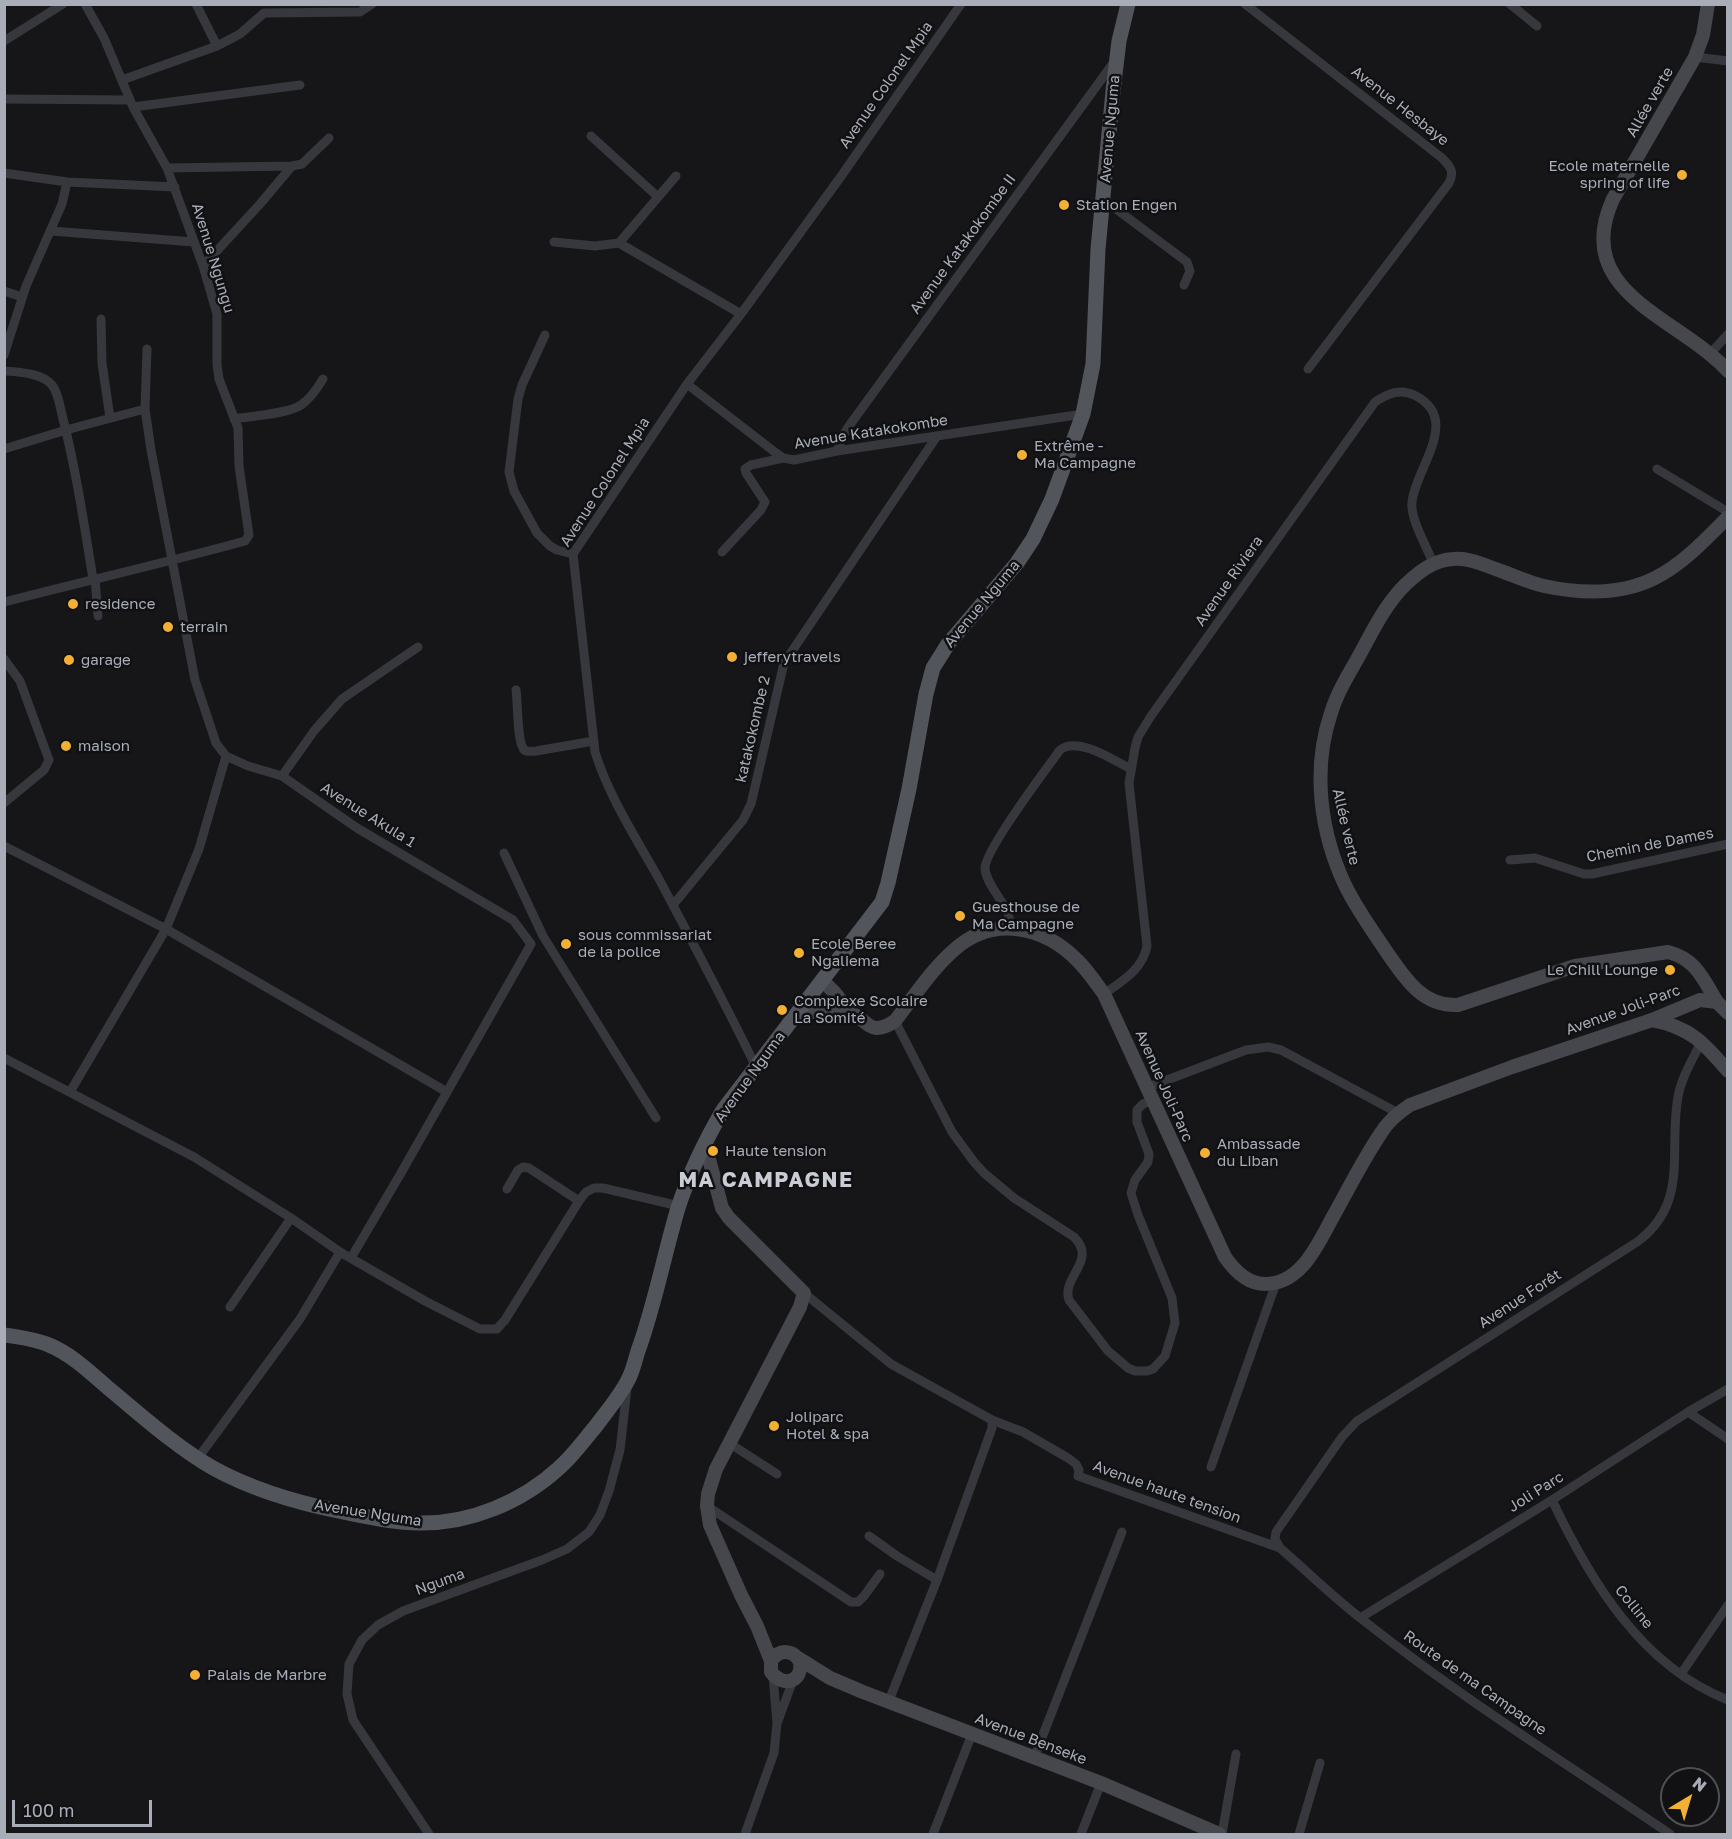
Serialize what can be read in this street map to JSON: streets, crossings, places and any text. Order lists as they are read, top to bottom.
{
  "streets": {
    "main road": ["Avenue Nguma"],
    "street": [
      "Avenue Colonel Mpia",
      "Allée verte",
      "Avenue Hesbaye",
      "Avenue Katakokombe II",
      "Avenue Ngungu",
      "Avenue Katakokombe",
      "Avenue Riviera",
      "katakokombe 2",
      "Avenue Akula 1",
      "Chemin de Dames",
      "Avenue Joli-Parc",
      "Avenue Forêt",
      "Avenue haute tension",
      "Joli Parc",
      "Nguma",
      "Colline",
      "Route de ma Campagne",
      "Avenue Benseke"
    ]
  },
  "crossings": [
    ["Avenue Colonel Mpia", "Avenue Nguma"],
    ["Avenue Colonel Mpia", "Avenue Katakokombe"],
    ["Avenue Colonel Mpia", "katakokombe 2"],
    ["Allée verte", "Avenue Riviera"],
    ["Allée verte", "Avenue Joli-Parc"],
    ["Avenue Nguma", "Avenue Katakokombe II"],
    ["Avenue Nguma", "Avenue Katakokombe"],
    ["Avenue Nguma", "Nguma"],
    ["Avenue Katakokombe II", "Avenue Katakokombe"],
    ["Avenue Katakokombe", "katakokombe 2"],
    ["Avenue Riviera", "Avenue Joli-Parc"],
    ["Avenue Forêt", "Avenue haute tension"],
    ["Avenue Forêt", "Route de ma Campagne"],
    ["Avenue haute tension", "Route de ma Campagne"],
    ["Joli Parc", "Colline"],
    ["Joli Parc", "Route de ma Campagne"]
  ],
  "districts": ["MA CAMPAGNE"],
  "places": [
    "Ecole maternelle spring of life",
    "Station Engen",
    "Extrême - Ma Campagne",
    "residence",
    "terrain",
    "jefferytravels",
    "garage",
    "maison",
    "Guesthouse de Ma Campagne",
    "sous commissariat de la police",
    "Ecole Beree Ngaliema",
    "Le Chill Lounge",
    "Complexe Scolaire La Somité",
    "Haute tension",
    "Ambassade du Liban",
    "Joliparc Hotel & spa",
    "Palais de Marbre"
  ],
  "scale_bar": "100 m",
  "north": "top right"
}
